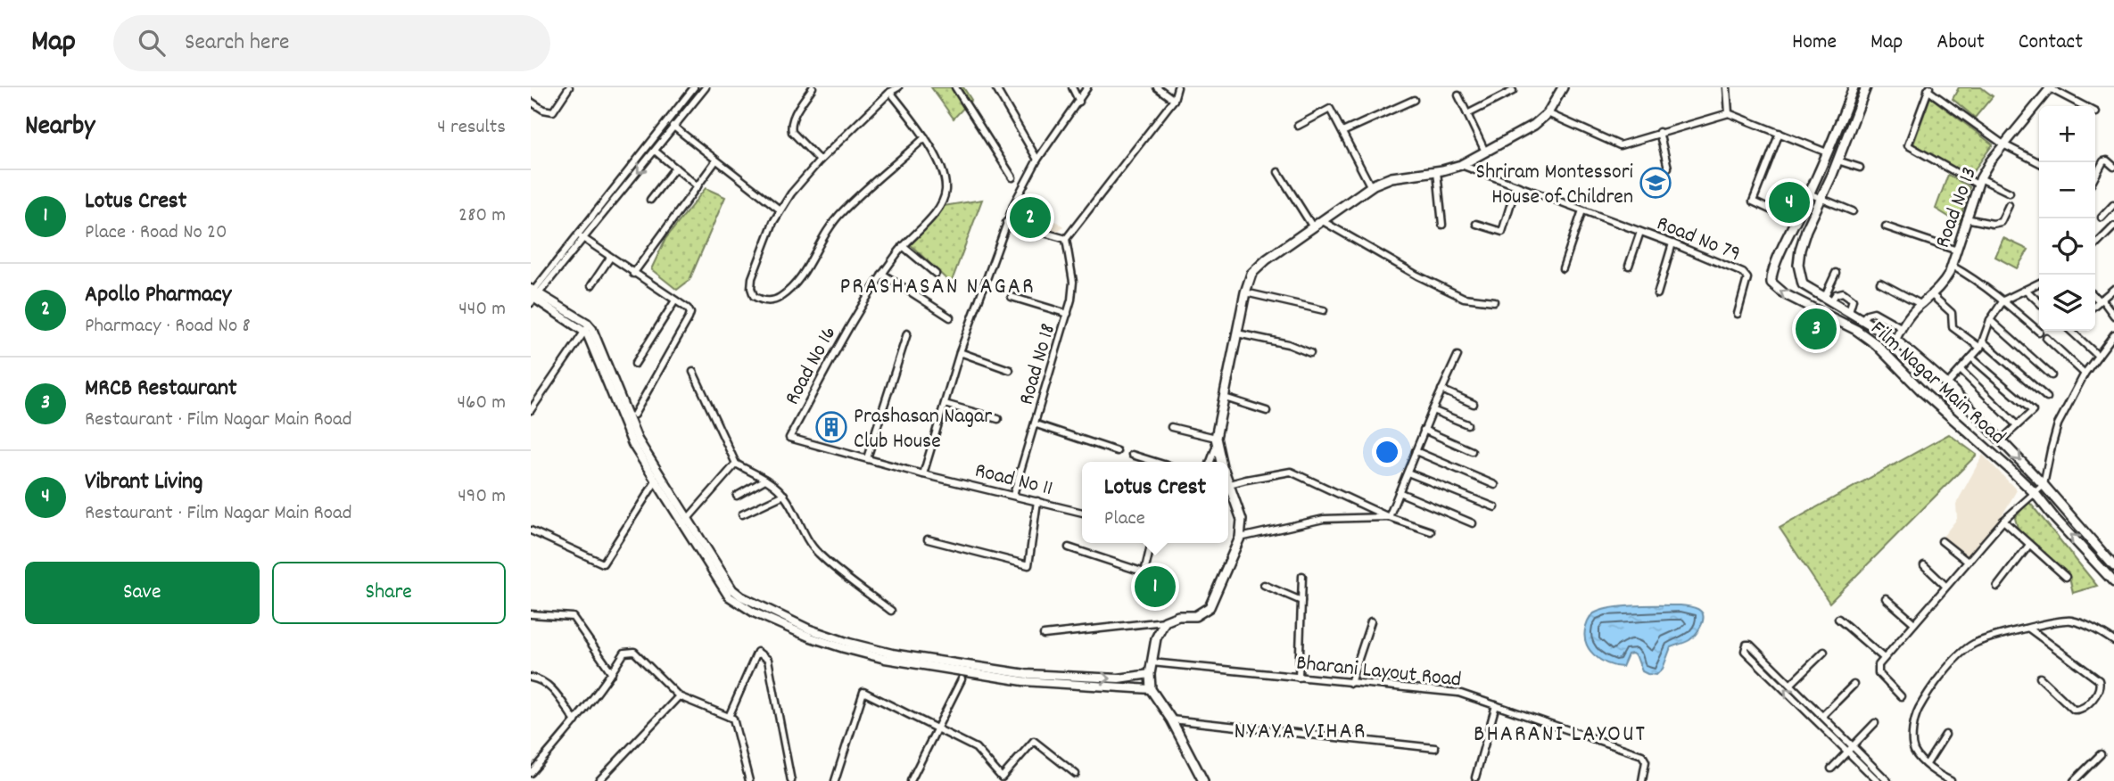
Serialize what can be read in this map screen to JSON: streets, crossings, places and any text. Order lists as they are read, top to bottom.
{
  "streets": {
    "main road": ["Film Nagar Main Road"],
    "street": [
      "Road No 13",
      "Road No 79",
      "Road No 18",
      "Road No 16",
      "Road No 11",
      "Bharani Layout Road"
    ]
  },
  "crossings": [
    ["Road No 13", "Film Nagar Main Road"],
    ["Road No 18", "Road No 11"],
    ["Road No 16", "Road No 11"]
  ],
  "districts": ["PRASHASAN NAGAR", "NYAYA VIHAR", "BHARANI LAYOUT"],
  "places": {
    "school or university": ["Shriram Montessori House of Children"],
    "building": ["Prashasan Nagar Club House"]
  },
  "page": {
    "header": "Map",
    "search": "Search here",
    "nav": [
      "Home",
      "Map",
      "About",
      "Contact"
    ],
    "heading": ["Nearby", "4 results"],
    "map_buttons": ["+", "−"],
    "list": [
      {
        "mark": "1",
        "name": "Lotus Crest",
        "note": "Place · Road No 20",
        "value": "280 m"
      },
      {
        "mark": "2",
        "name": "Apollo Pharmacy",
        "note": "Pharmacy · Road No 8",
        "value": "440 m"
      },
      {
        "mark": "3",
        "name": "MRCB Restaurant",
        "note": "Restaurant · Film Nagar Main Road",
        "value": "460 m"
      },
      {
        "mark": "4",
        "name": "Vibrant Living",
        "note": "Restaurant · Film Nagar Main Road",
        "value": "490 m"
      }
    ],
    "pins": [
      "4",
      "2",
      "3",
      "1"
    ],
    "popup": ["Lotus Crest", "Place"],
    "buttons": ["Save", "Share"]
  }
}
